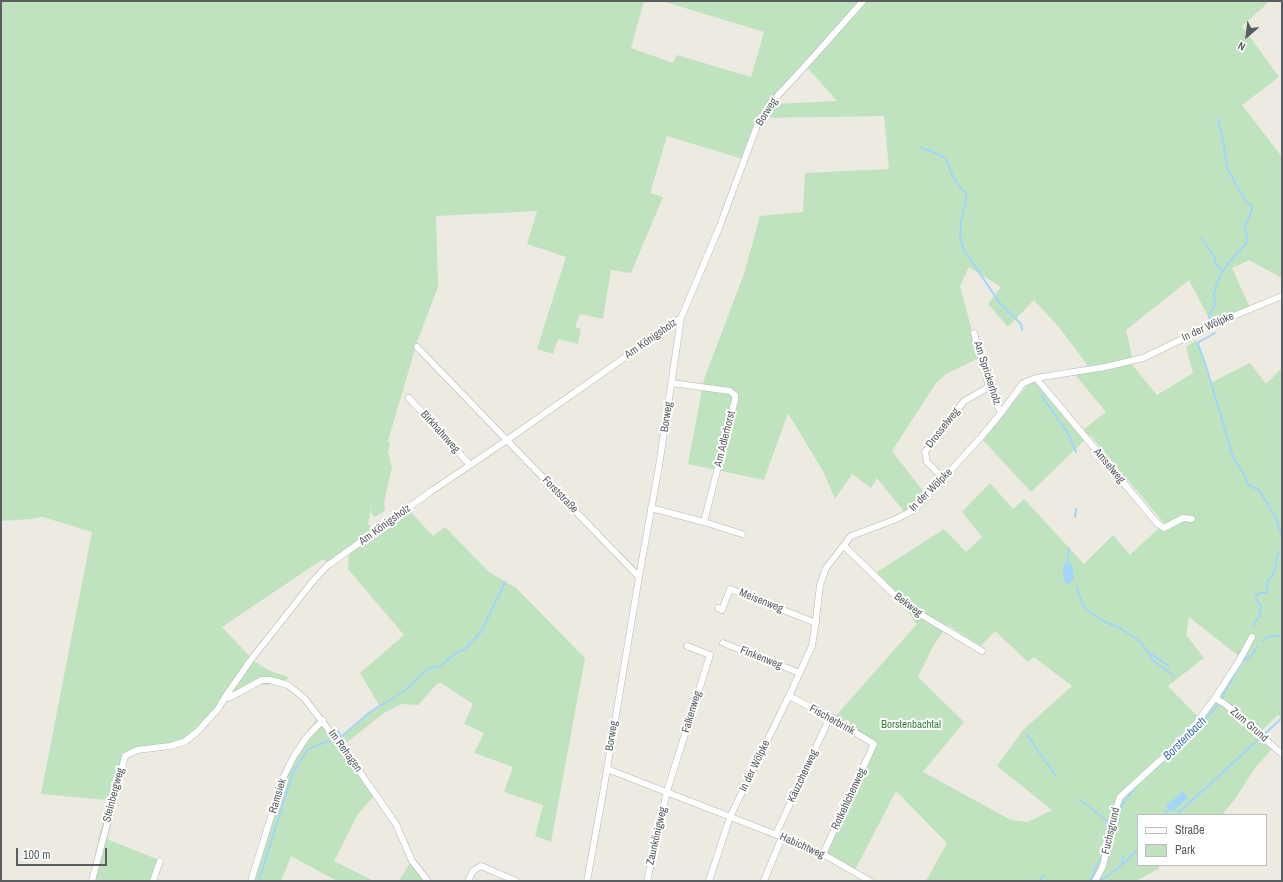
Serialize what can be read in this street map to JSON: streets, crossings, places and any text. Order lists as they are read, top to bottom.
{
  "streets": {
    "street": [
      "Borweg",
      "In der Wölpke",
      "Am Königsholz",
      "Am Sprickerholz",
      "Drosselweg",
      "Birkhahnweg",
      "Am Adlerhorst",
      "Amselweg",
      "Forststraße",
      "Meisenweg",
      "Bekweg",
      "Finkenweg",
      "Falkenweg",
      "Fischerbrink",
      "Zum Grund",
      "Im Rehagen",
      "Käuzchenweg",
      "Steinbergweg",
      "Ramsiek",
      "Rotkehlchenweg",
      "Fuchsgrund",
      "Zaunkönigweg",
      "Habichtweg"
    ]
  },
  "crossings": [
    ["Borweg", "Am Königsholz"],
    ["Borweg", "Am Adlerhorst"],
    ["Borweg", "Forststraße"],
    ["In der Wölpke", "Am Sprickerholz"],
    ["In der Wölpke", "Drosselweg"],
    ["In der Wölpke", "Amselweg"],
    ["In der Wölpke", "Meisenweg"],
    ["In der Wölpke", "Bekweg"],
    ["In der Wölpke", "Finkenweg"],
    ["In der Wölpke", "Fischerbrink"],
    ["In der Wölpke", "Habichtweg"],
    ["Am Königsholz", "Birkhahnweg"],
    ["Am Königsholz", "Forststraße"],
    ["Am Königsholz", "Im Rehagen"],
    ["Am Königsholz", "Steinbergweg"],
    ["Am Sprickerholz", "Drosselweg"],
    ["Falkenweg", "Zaunkönigweg"],
    ["Fischerbrink", "Käuzchenweg"],
    ["Fischerbrink", "Rotkehlchenweg"],
    ["Zum Grund", "Fuchsgrund"],
    ["Im Rehagen", "Ramsiek"],
    ["Käuzchenweg", "Habichtweg"],
    ["Rotkehlchenweg", "Habichtweg"]
  ],
  "water": ["Borstenbach"],
  "parks": ["Borstenbachtal"],
  "legend": ["Straße", "Park"],
  "scale_bar": "100 m",
  "north": "bottom left"
}
